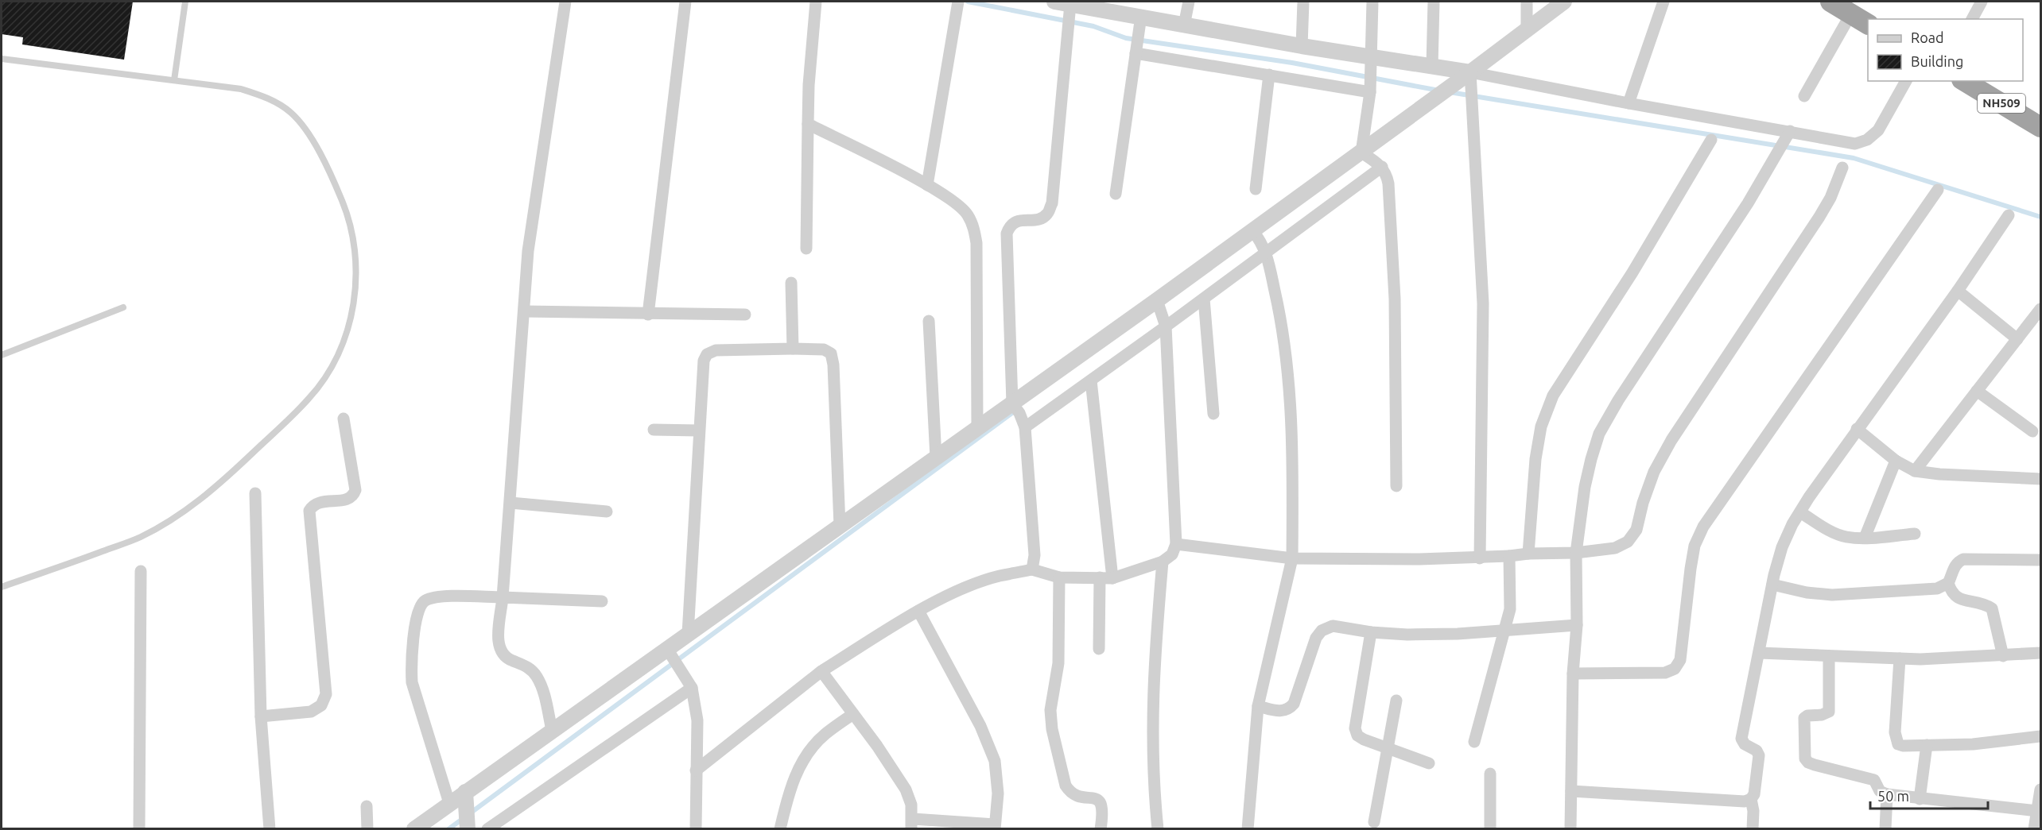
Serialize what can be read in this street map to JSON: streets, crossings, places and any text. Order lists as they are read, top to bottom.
{
  "streets": {
    "highway": ["NH509"]
  },
  "legend": ["Road", "Building"],
  "scale_bar": "50 m"
}
